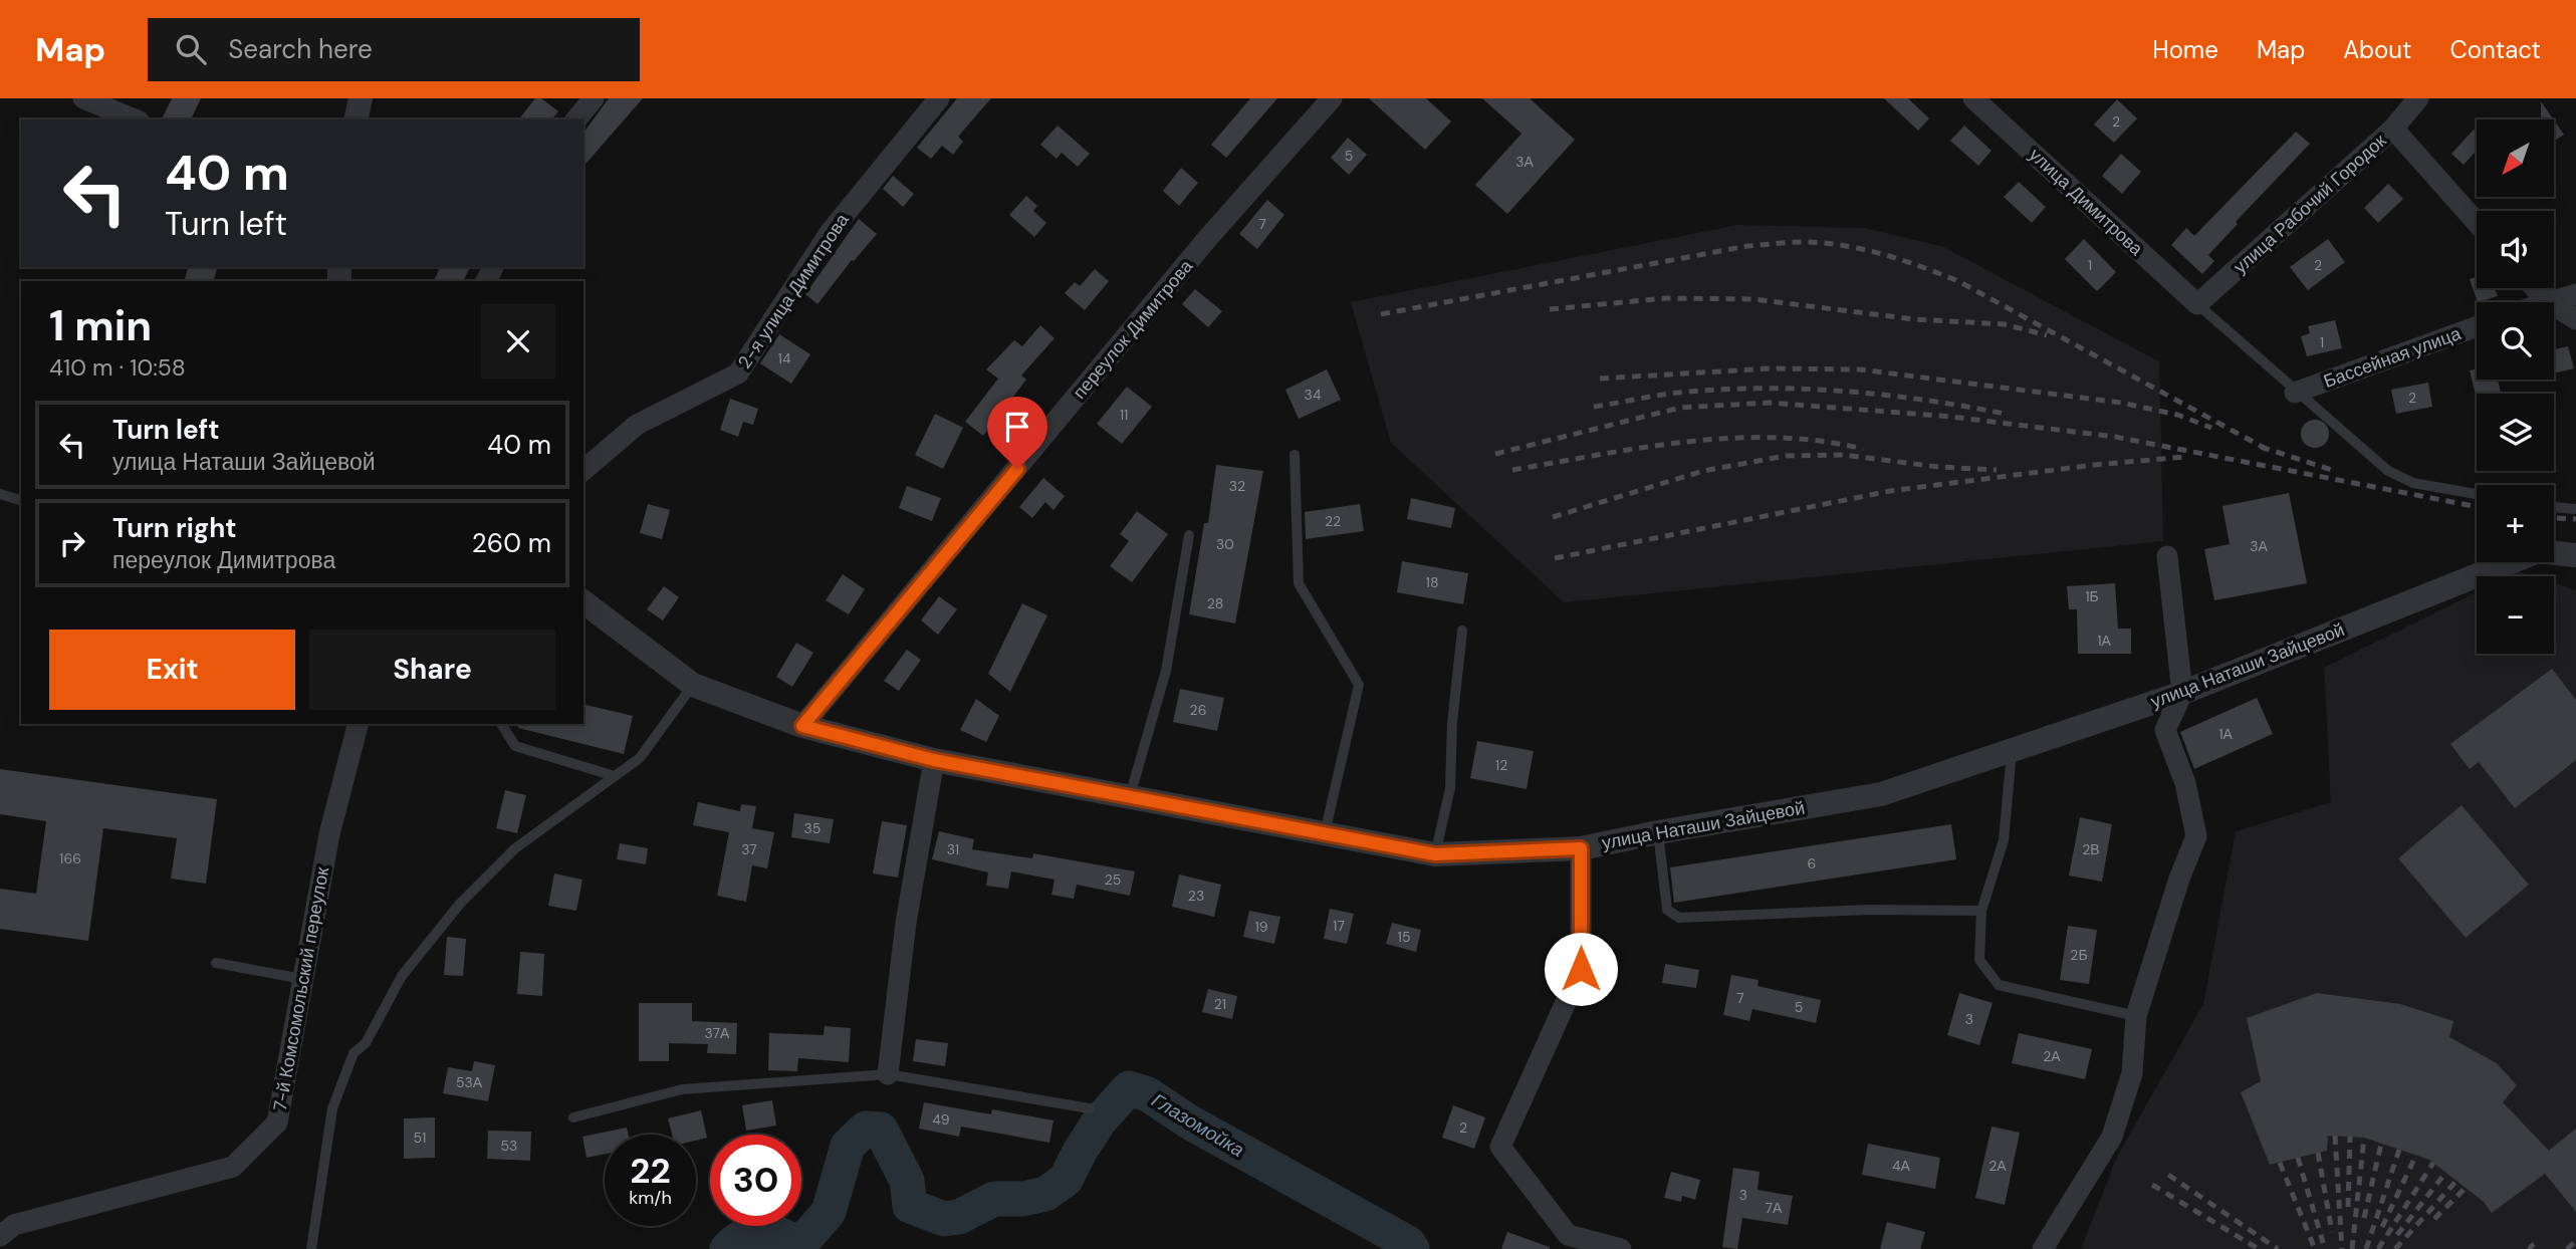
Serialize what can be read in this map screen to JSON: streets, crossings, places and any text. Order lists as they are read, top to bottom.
{
  "streets": {
    "street": [
      "улица Димитрова",
      "улица Рабочий Городок",
      "2-я улица Димитрова",
      "переулок Димитрова",
      "Бассейная улица",
      "улица Наташи Зайцевой",
      "7-й Комсомольский переулок"
    ]
  },
  "crossings": [
    ["улица Димитрова", "улица Рабочий Городок"],
    ["переулок Димитрова", "улица Наташи Зайцевой"]
  ],
  "water": ["Глазомойка"],
  "house_numbers": [
    "2",
    "5",
    "3А",
    "7",
    "1",
    "2",
    "1",
    "14",
    "34",
    "2",
    "11",
    "32",
    "22",
    "30",
    "3А",
    "18",
    "1Б",
    "28",
    "1А",
    "26",
    "1А",
    "12",
    "35",
    "37",
    "31",
    "2В",
    "166",
    "6",
    "25",
    "23",
    "17",
    "19",
    "15",
    "2Б",
    "7",
    "21",
    "5",
    "3",
    "37А",
    "2А",
    "53А",
    "49",
    "2",
    "51",
    "53",
    "4А",
    "2А",
    "3",
    "7А"
  ],
  "north": "bottom left",
  "page": {
    "header": "Map",
    "search": "Search here",
    "nav": [
      "Home",
      "Map",
      "About",
      "Contact"
    ],
    "map_buttons": ["+", "−"],
    "turn": ["40 m", "Turn left"],
    "heading": ["1 min", "410 m · 10:58"],
    "list": [
      {
        "name": "Turn left",
        "note": "улица Наташи Зайцевой",
        "value": "40 m"
      },
      {
        "name": "Turn right",
        "note": "переулок Димитрова",
        "value": "260 m"
      }
    ],
    "buttons": ["Exit", "Share"],
    "speed": "22 km/h",
    "limit": "30"
  }
}
